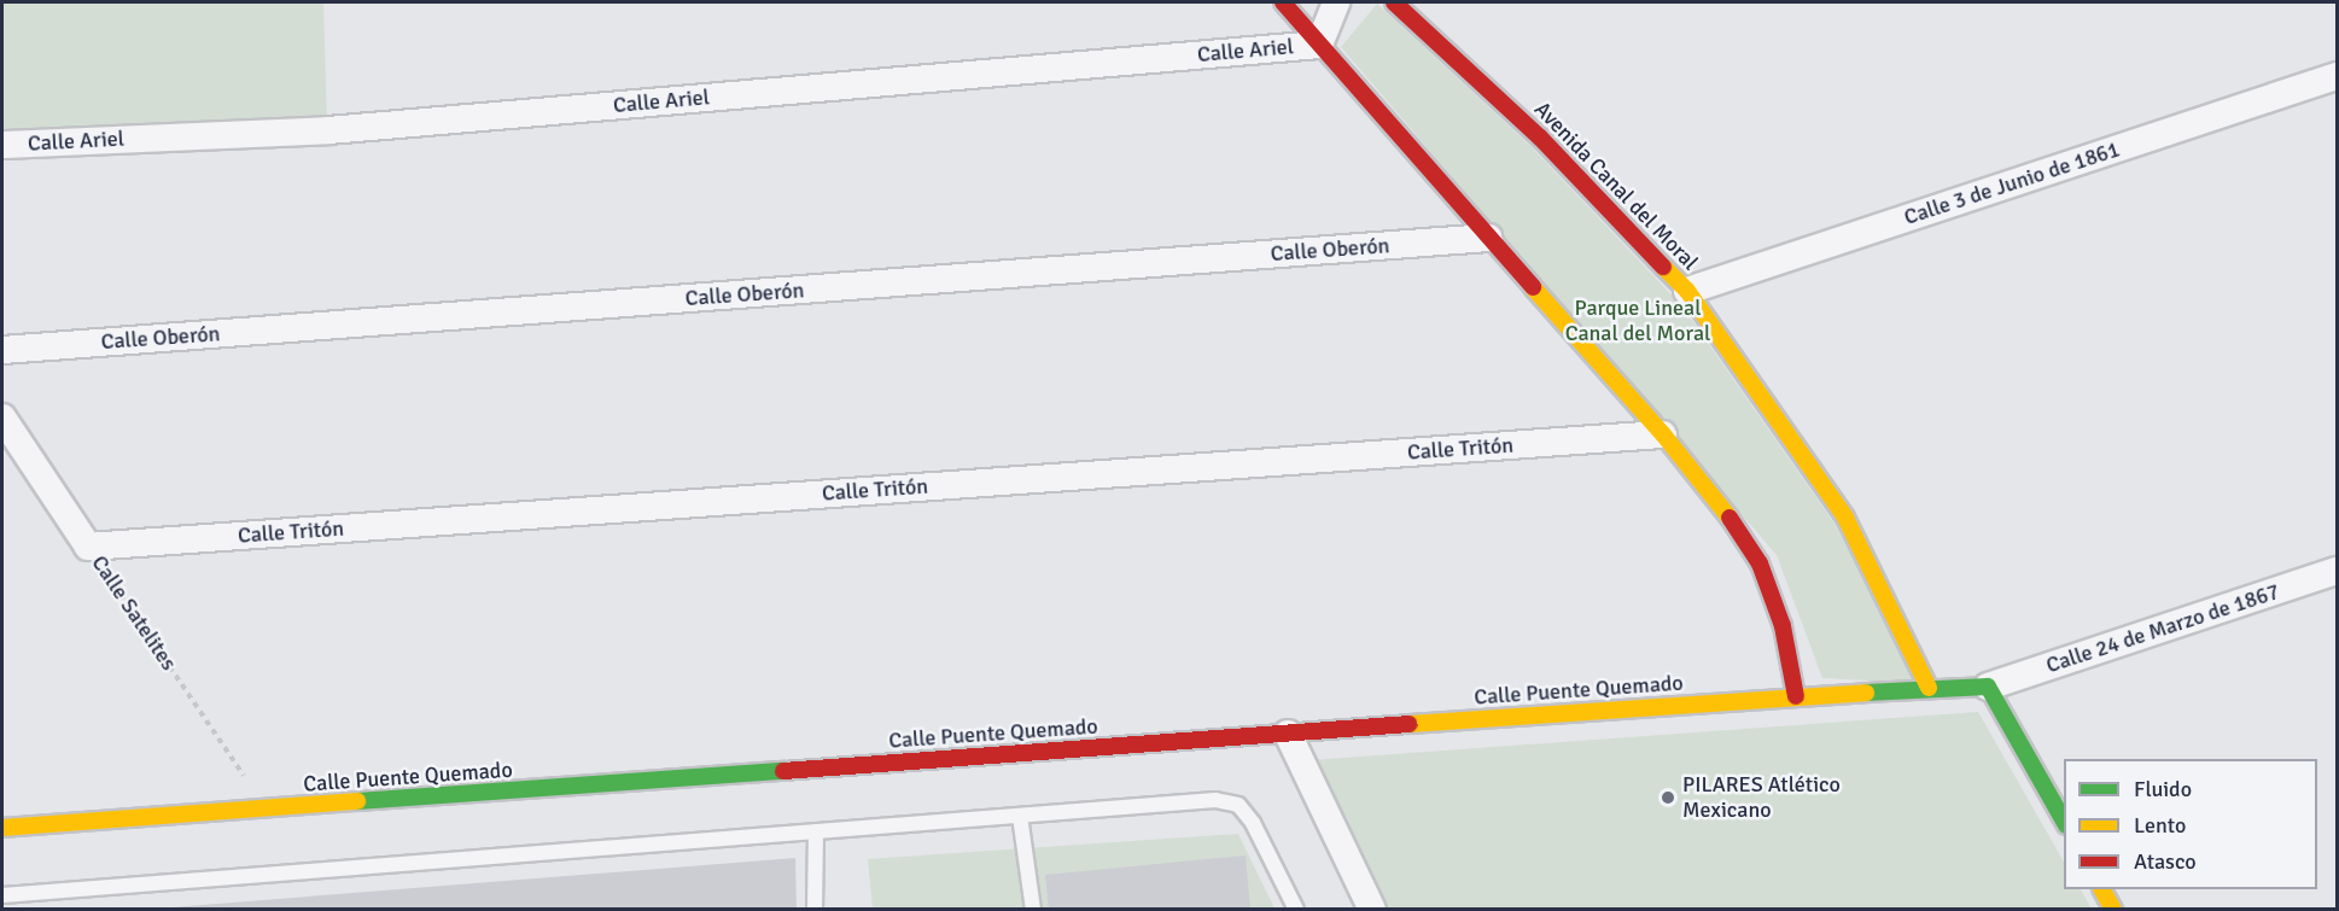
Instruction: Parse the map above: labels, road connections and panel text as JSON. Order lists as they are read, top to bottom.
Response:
{
  "streets": {
    "street": [
      "Calle Ariel",
      "Calle 3 de Junio de 1861",
      "Avenida Canal del Moral",
      "Calle Oberón",
      "Calle Tritón",
      "Calle Satelites",
      "Calle 24 de Marzo de 1867",
      "Calle Puente Quemado"
    ]
  },
  "crossings": [
    ["Calle 3 de Junio de 1861", "Avenida Canal del Moral"],
    ["Avenida Canal del Moral", "Calle Puente Quemado"],
    ["Calle Tritón", "Calle Satelites"],
    ["Calle Satelites", "Calle Puente Quemado"],
    ["Calle 24 de Marzo de 1867", "Calle Puente Quemado"]
  ],
  "parks": ["Parque Lineal Canal del Moral"],
  "places": ["PILARES Atlético Mexicano"],
  "legend": ["Fluido", "Lento", "Atasco"]
}
